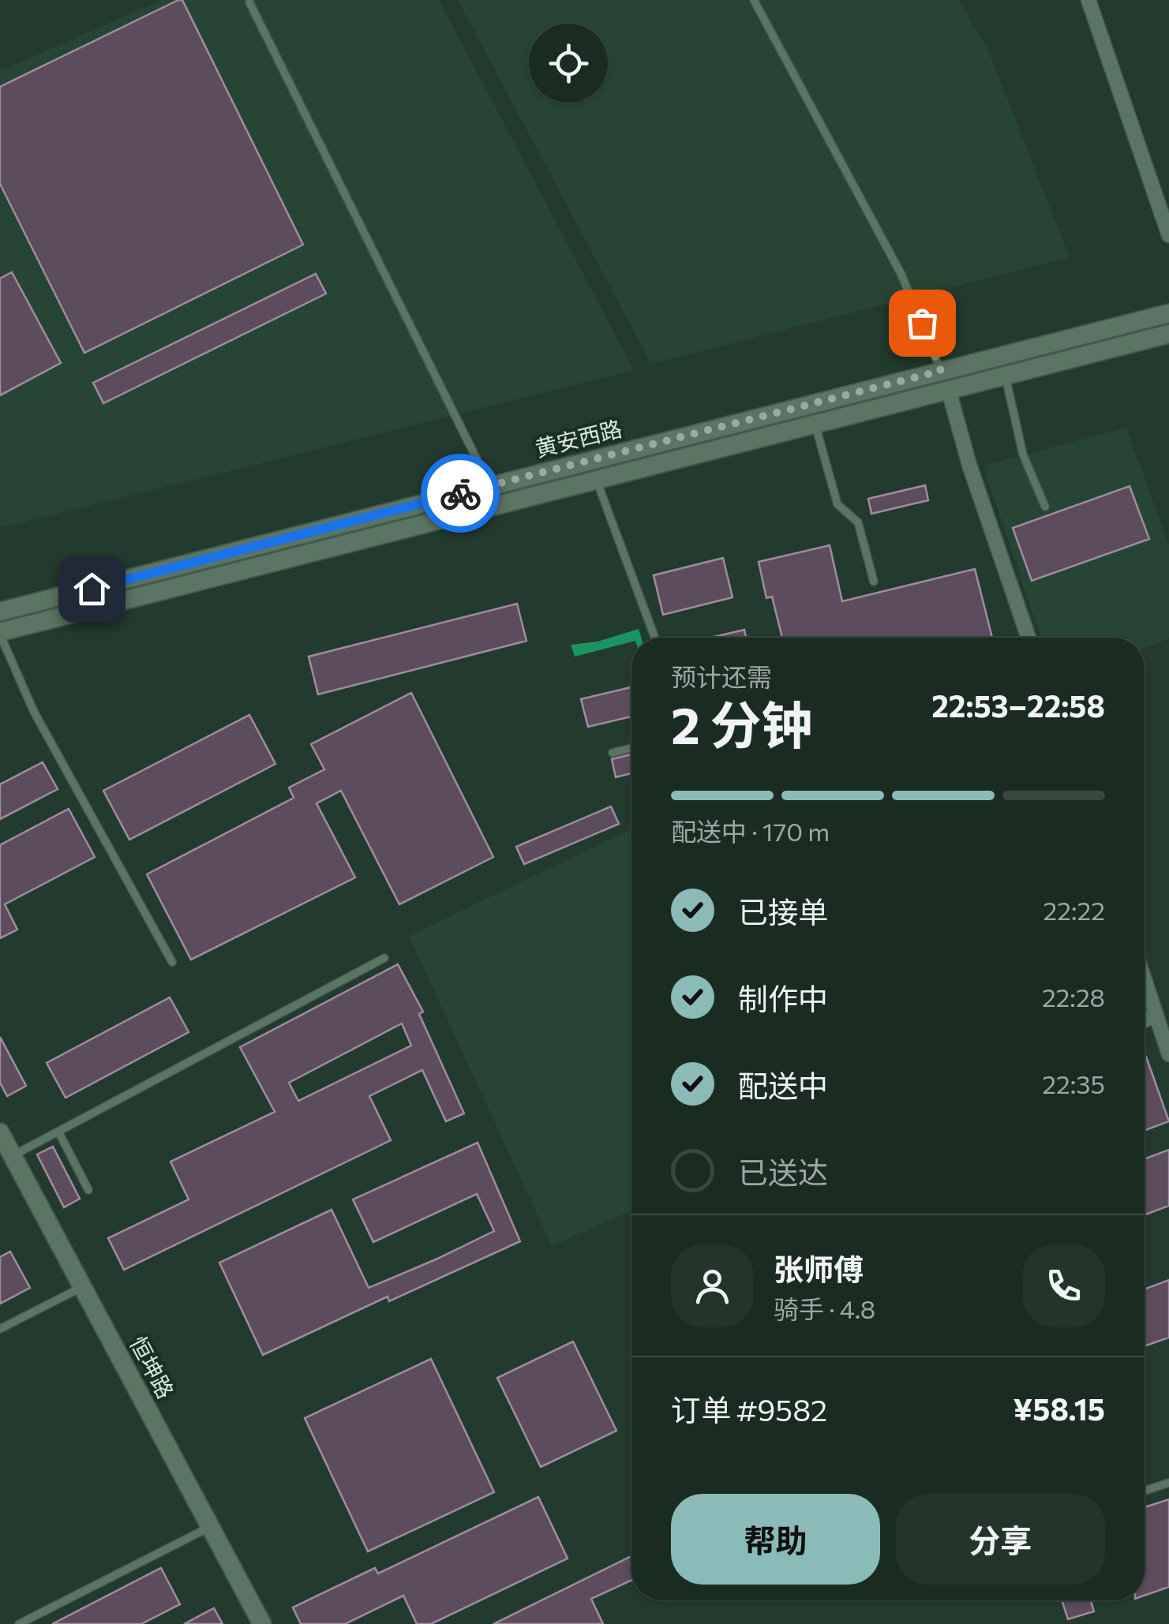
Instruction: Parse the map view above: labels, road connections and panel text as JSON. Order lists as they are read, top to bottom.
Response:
{
  "streets": {
    "street": ["黄安西路", "恒坤路"]
  },
  "page": {
    "heading": ["2 分钟", "预计还需", "22:53–22:58"],
    "panel": [
      "张师傅",
      "骑手 · 4.8",
      "订单 #9582",
      "¥58.15"
    ],
    "bar": "配送中 · 170 m",
    "list": [
      ["已接单", "22:22"],
      ["制作中", "22:28"],
      ["配送中", "22:35"],
      "已送达"
    ],
    "buttons": ["帮助", "分享"]
  }
}
